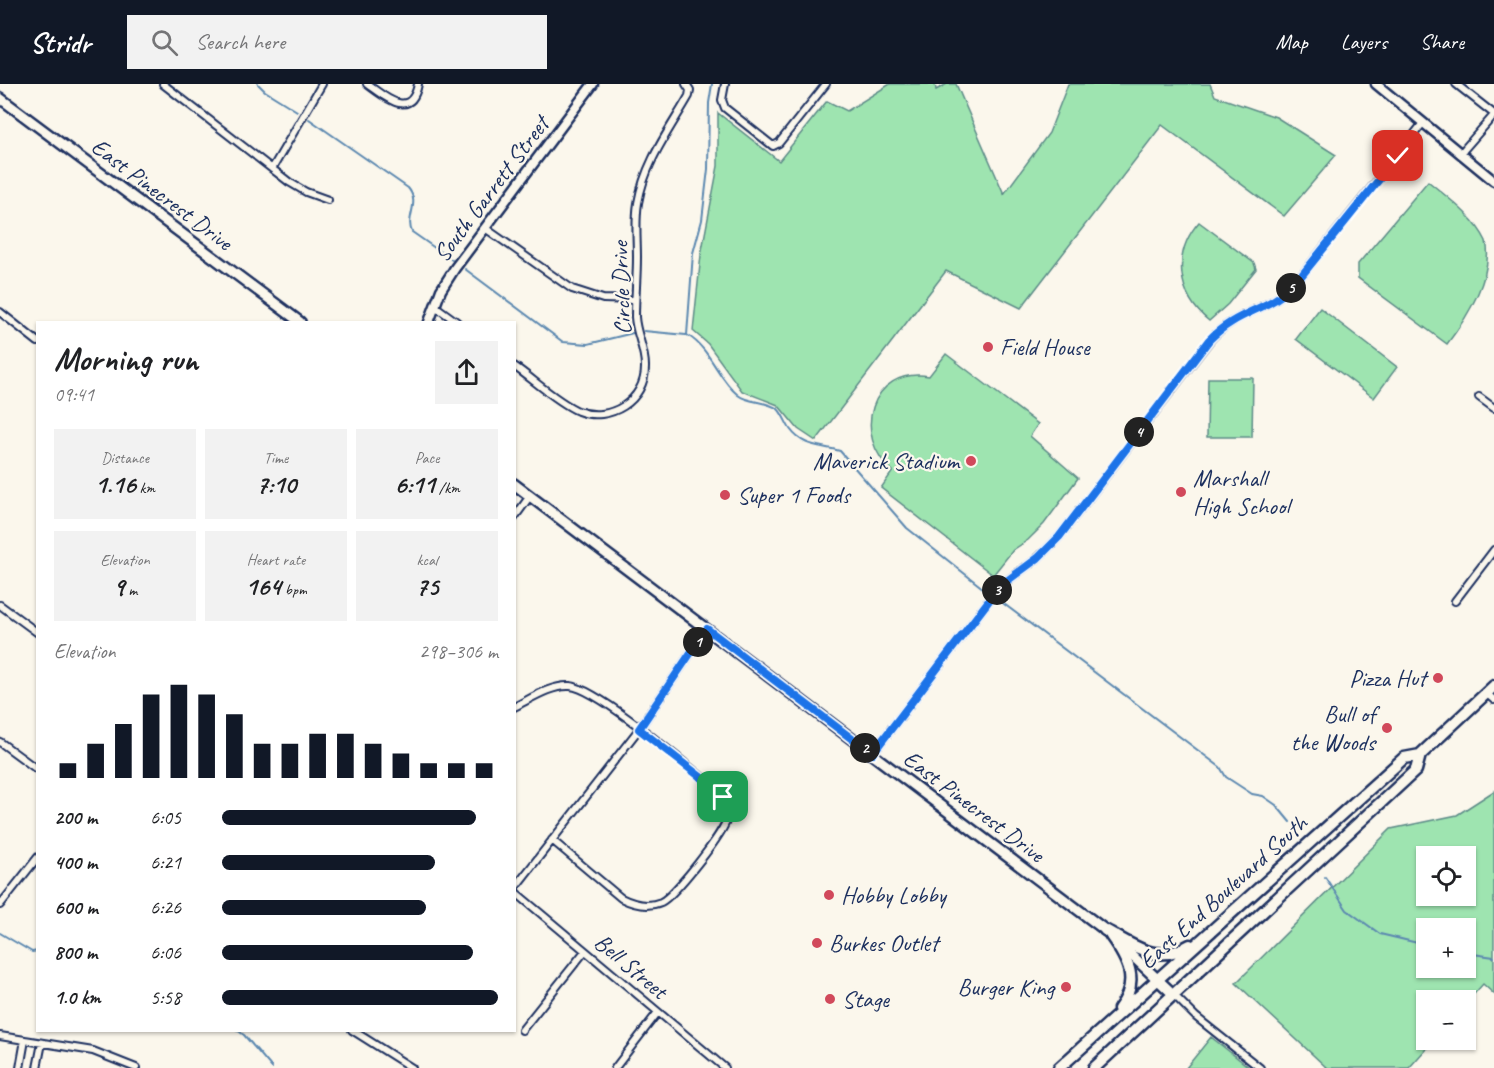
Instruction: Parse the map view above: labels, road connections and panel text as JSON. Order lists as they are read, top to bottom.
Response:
{
  "streets": {
    "highway": ["East End Boulevard South"],
    "main road": ["East Pinecrest Drive"],
    "street": ["South Garrett Street", "Circle Drive", "Bell Street"]
  },
  "crossings": [
    ["East Pinecrest Drive", "East End Boulevard South"]
  ],
  "places": [
    "Field House",
    "Maverick Stadium",
    "Marshall High School",
    "Super 1 Foods",
    "Pizza Hut",
    "Bull of the Woods",
    "Hobby Lobby",
    "Burkes Outlet",
    "Burger King",
    "Stage"
  ],
  "page": {
    "header": "Stridr",
    "search": "Search here",
    "nav": ["Map", "Layers", "Share"],
    "pins": [
      "5",
      "4",
      "3",
      "1",
      "2"
    ],
    "heading": ["Morning run", "09:41"],
    "stats": [
      ["Distance", "1.16 km"],
      ["Time", "7:10"],
      ["Pace", "6:11 /km"],
      ["Elevation", "9 m"],
      ["Heart rate", "164 bpm"],
      ["kcal", "75"]
    ],
    "chart": ["Elevation", "298–306 m"],
    "list": [
      {
        "name": "200 m",
        "note": "6:05"
      },
      {
        "name": "400 m",
        "note": "6:21"
      },
      {
        "name": "600 m",
        "note": "6:26"
      },
      {
        "name": "800 m",
        "note": "6:06"
      },
      {
        "name": "1.0 km",
        "note": "5:58"
      }
    ],
    "map_buttons": ["+", "−"]
  }
}
